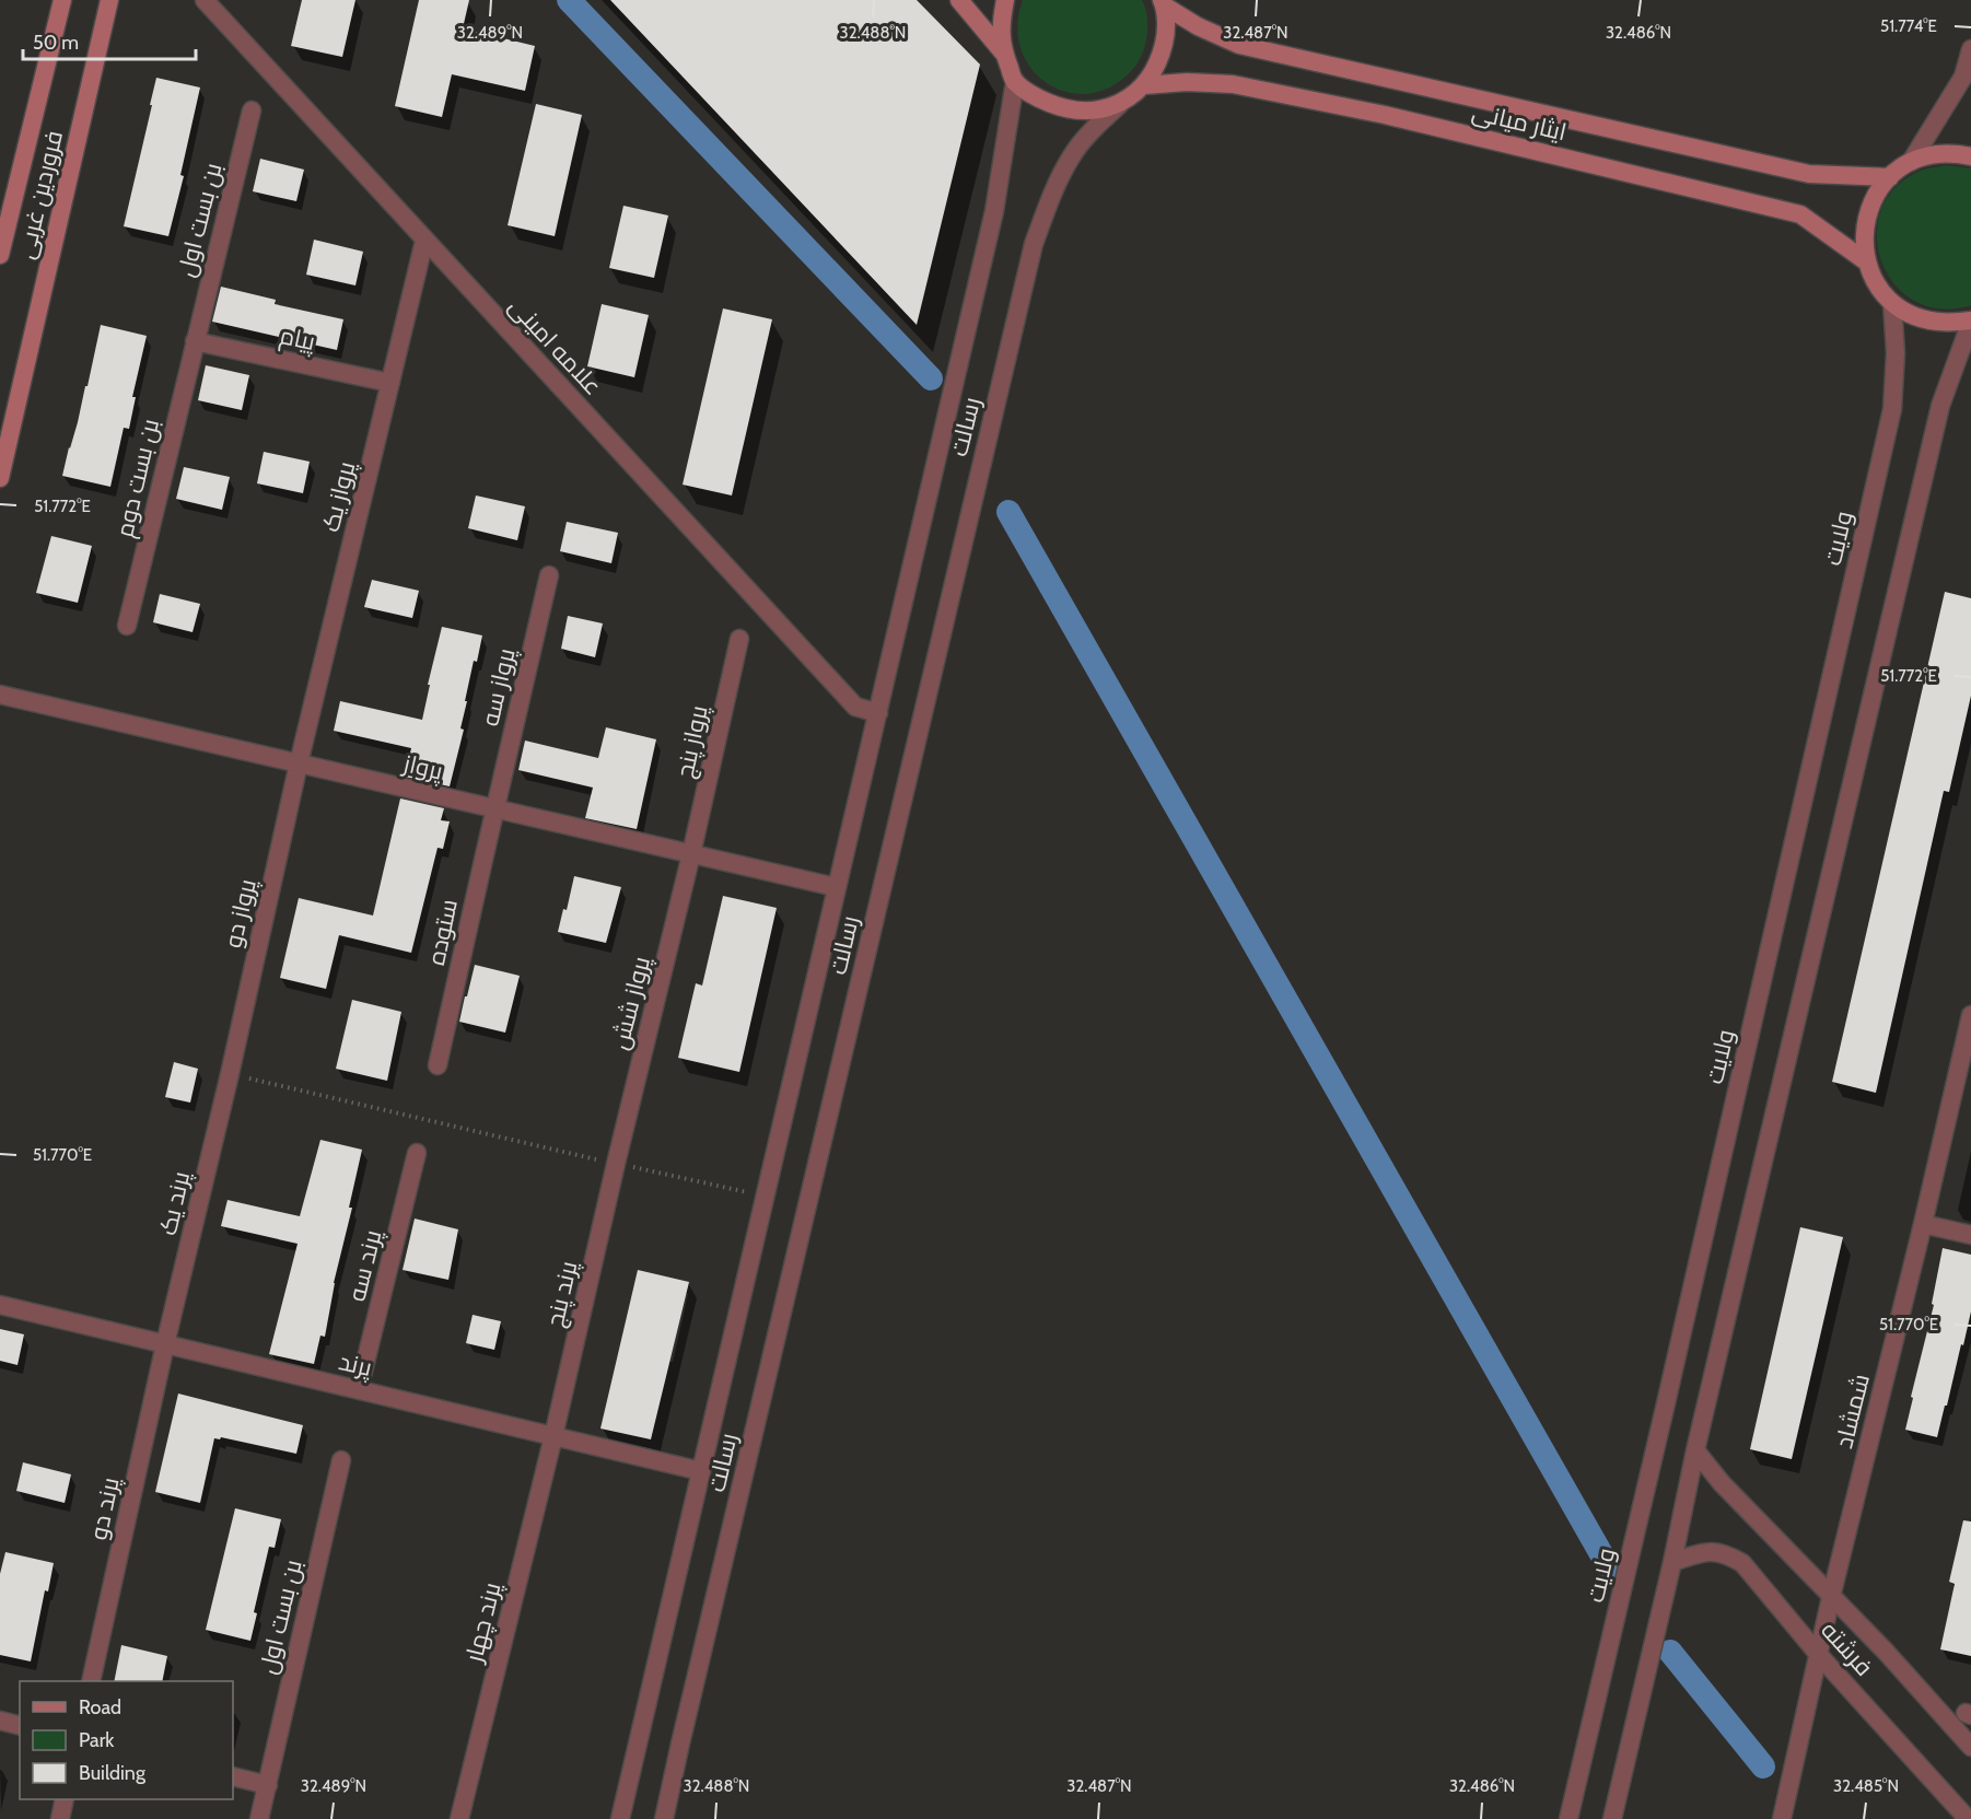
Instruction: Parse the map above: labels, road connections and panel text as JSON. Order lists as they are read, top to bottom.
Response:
{
  "streets": {
    "main road": ["ایثار میانی", "فروردین غربی"],
    "street": [
      "بن بست اول",
      "پیام",
      "علامه امینی",
      "رسالت",
      "بن بست دوم",
      "پرواز یک",
      "ولایت",
      "پرواز سه",
      "پرواز پنج",
      "پرواز",
      "پرواز دو",
      "ستوده",
      "پرواز شش",
      "پرند یک",
      "پرند سه",
      "پرند پنج",
      "پرند",
      "شمشاد",
      "پرند دو",
      "پرند چهار",
      "فرشته"
    ]
  },
  "crossings": [
    ["بن بست اول", "پیام"],
    ["بن بست اول", "بن بست دوم"],
    ["پیام", "بن بست دوم"],
    ["پیام", "پرواز یک"],
    ["علامه امینی", "رسالت"],
    ["علامه امینی", "پرواز یک"],
    ["رسالت", "پرواز"],
    ["رسالت", "پرند"],
    ["پرواز یک", "پرواز"],
    ["پرواز یک", "پرواز دو"],
    ["پرواز سه", "پرواز"],
    ["پرواز سه", "ستوده"],
    ["پرواز پنج", "پرواز"],
    ["پرواز پنج", "پرواز شش"],
    ["پرواز", "پرواز دو"],
    ["پرواز", "ستوده"],
    ["پرواز", "پرواز شش"],
    ["پرواز دو", "پرند یک"],
    ["پرواز شش", "پرند پنج"],
    ["پرند یک", "پرند"],
    ["پرند یک", "پرند دو"],
    ["پرند سه", "پرند"],
    ["پرند پنج", "پرند"],
    ["پرند پنج", "پرند چهار"],
    ["پرند", "پرند دو"],
    ["پرند", "پرند چهار"],
    ["شمشاد", "فرشته"]
  ],
  "legend": ["Road", "Park", "Building"],
  "scale_bar": "50 m",
  "coordinates": [
    "51.774°E",
    "32.489°N",
    "32.488°N",
    "32.487°N",
    "32.486°N",
    "51.772°E",
    "51.770°E",
    "32.485°N"
  ]
}
